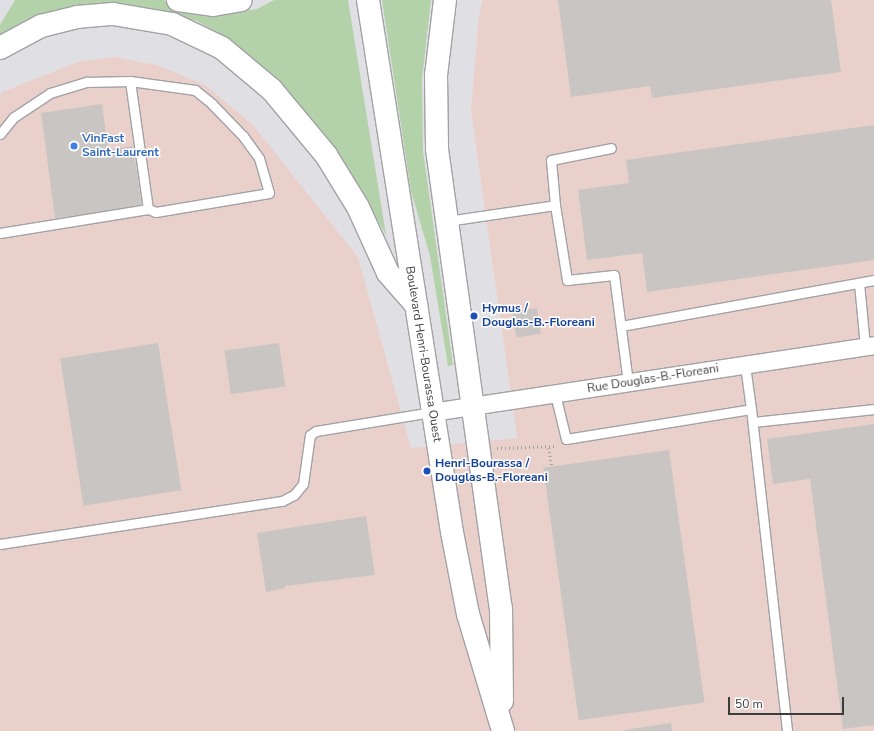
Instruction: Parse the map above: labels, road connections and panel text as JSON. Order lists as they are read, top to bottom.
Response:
{
  "streets": {
    "main road": ["Boulevard Henri-Bourassa Ouest"],
    "street": ["Rue Douglas-B.-Floreani"]
  },
  "crossings": [
    ["Boulevard Henri-Bourassa Ouest", "Rue Douglas-B.-Floreani"]
  ],
  "places": ["VinFast Saint-Laurent", "Hymus / Douglas-B.-Floreani", "Henri-Bourassa / Douglas-B.-Floreani"],
  "scale_bar": "50 m"
}
